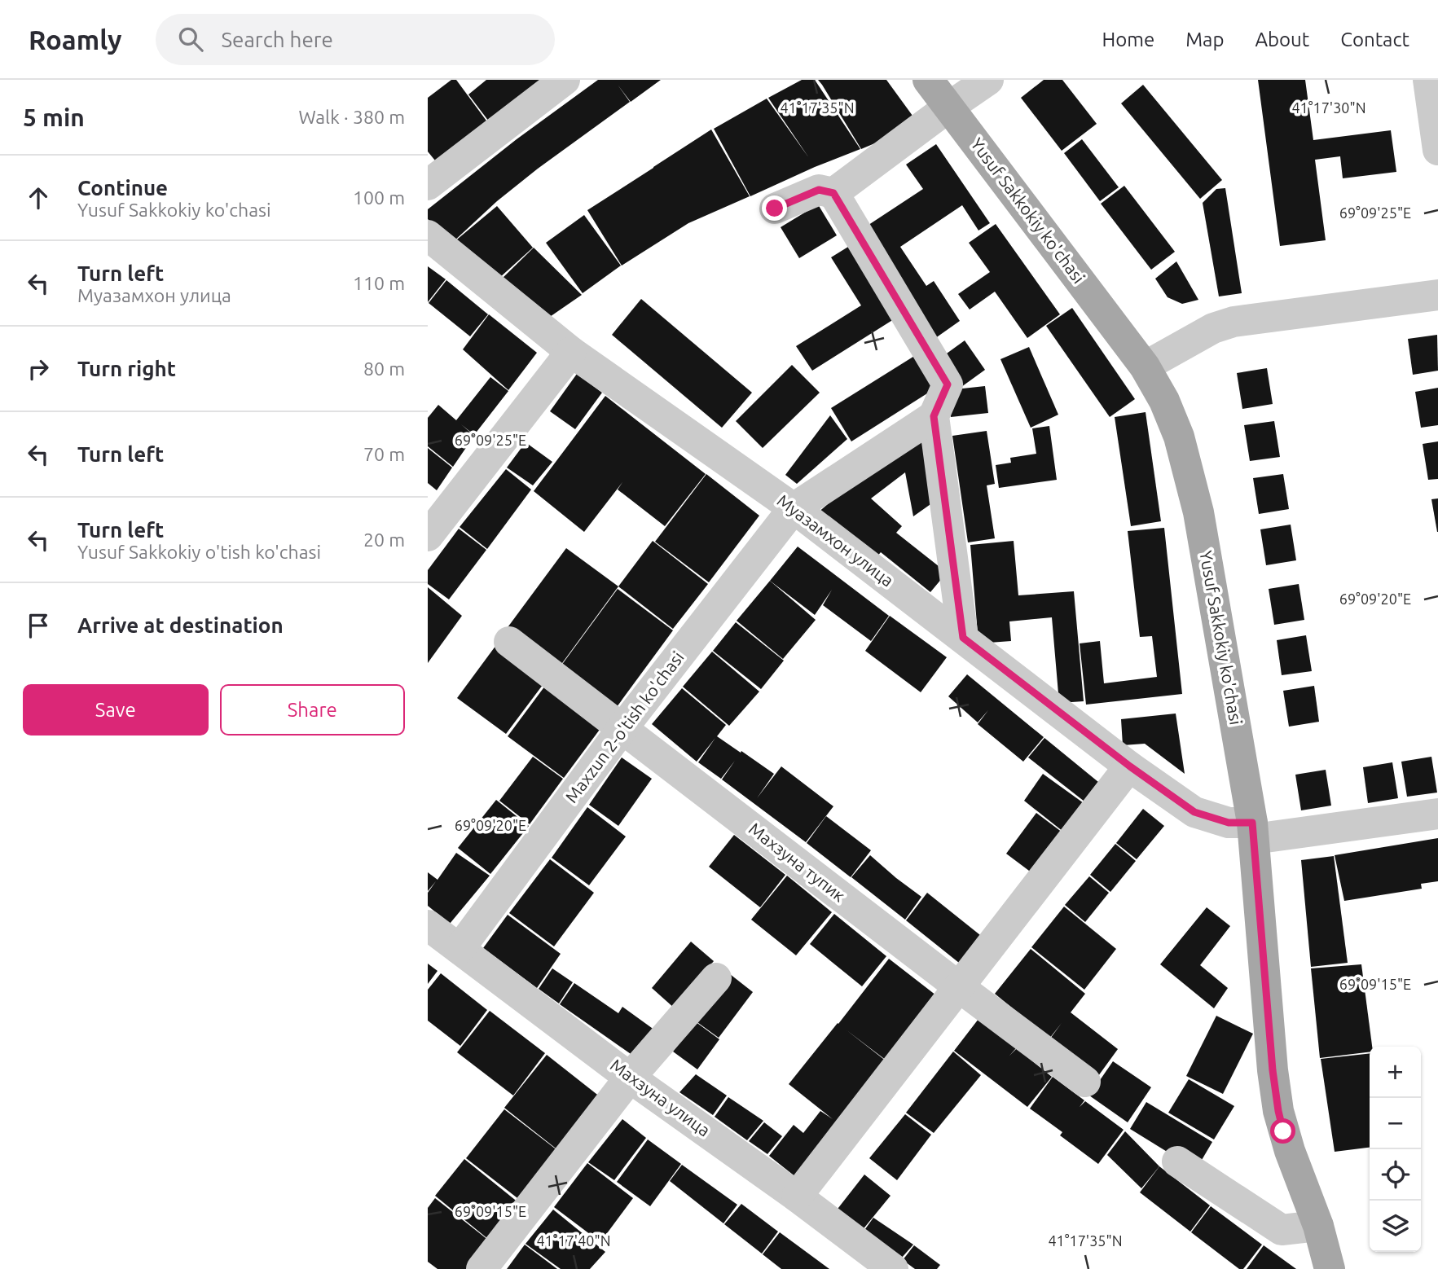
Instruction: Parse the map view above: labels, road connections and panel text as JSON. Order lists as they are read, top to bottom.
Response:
{
  "streets": {
    "main road": ["Yusuf Sakkokiy ko'chasi"],
    "street": [
      "Муазамхон улица",
      "Maxzun 2-o'tish ko'chasi",
      "Махзуна тупик",
      "Махзуна улица"
    ]
  },
  "crossings": [
    ["Yusuf Sakkokiy ko'chasi", "Муазамхон улица"],
    ["Муазамхон улица", "Maxzun 2-o'tish ko'chasi"],
    ["Maxzun 2-o'tish ko'chasi", "Махзуна тупик"],
    ["Maxzun 2-o'tish ko'chasi", "Махзуна улица"]
  ],
  "page": {
    "header": "Roamly",
    "search": "Search here",
    "nav": [
      "Home",
      "Map",
      "About",
      "Contact"
    ],
    "heading": ["5 min", "Walk · 380 m"],
    "list": [
      ["Continue", "Yusuf Sakkokiy ko'chasi", "100 m"],
      ["Turn left", "Муазамхон улица", "110 m"],
      ["Turn right", "80 m"],
      ["Turn left", "70 m"],
      ["Turn left", "Yusuf Sakkokiy o'tish ko'chasi", "20 m"],
      "Arrive at destination"
    ],
    "buttons": ["Save", "Share"],
    "map_buttons": ["+", "−"]
  },
  "coordinates": [
    "41°17'35\"N",
    "41°17'30\"N",
    "69°09'25\"E",
    "69°09'20\"E",
    "69°09'15\"E",
    "41°17'40\"N"
  ]
}
